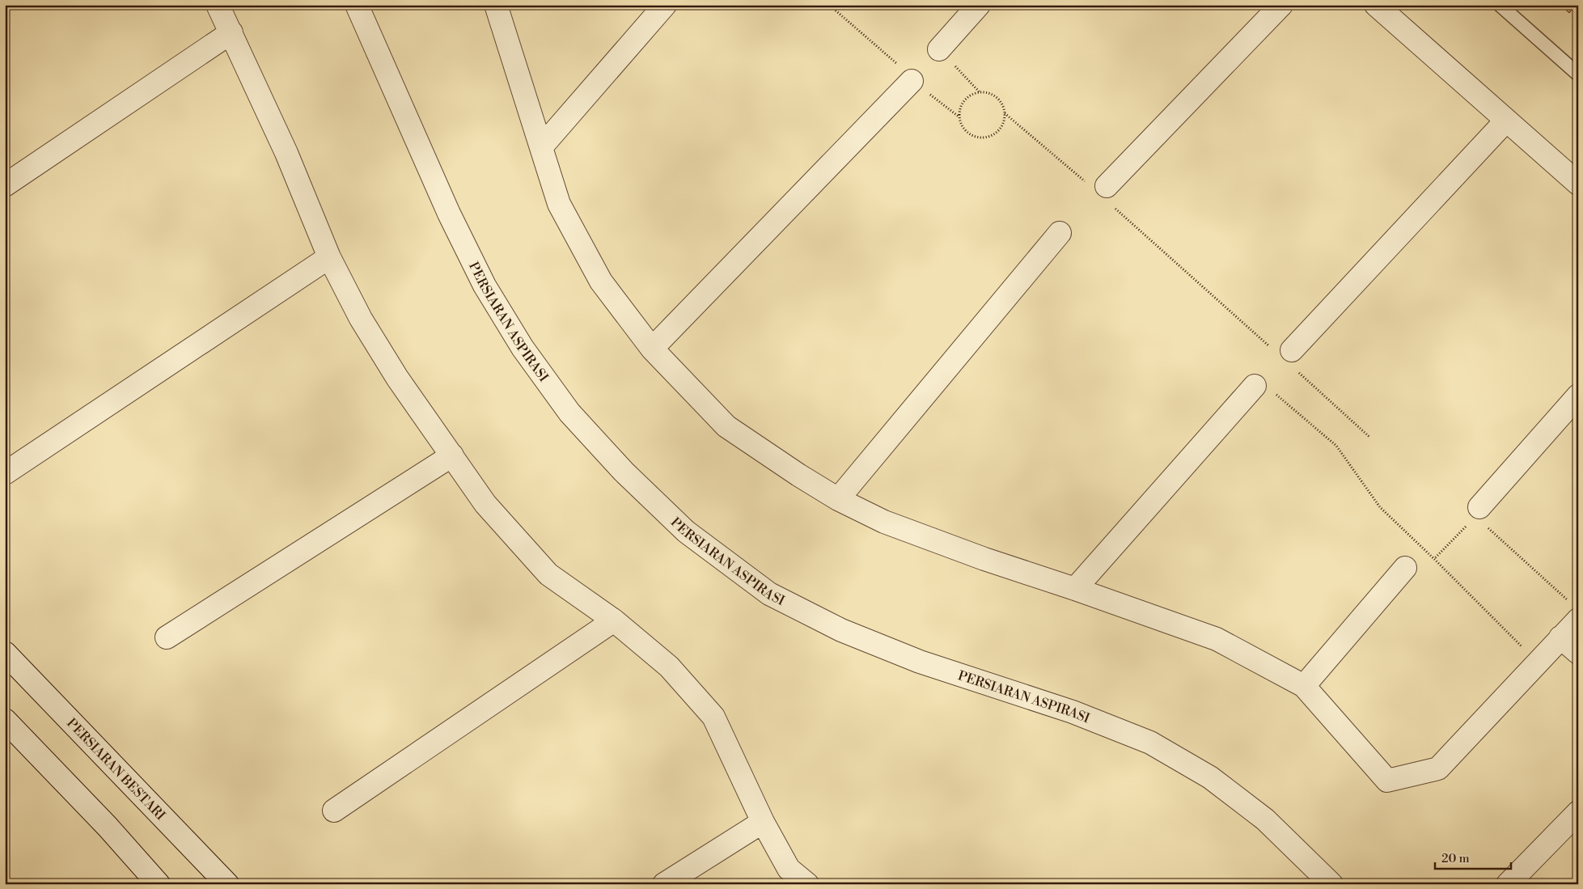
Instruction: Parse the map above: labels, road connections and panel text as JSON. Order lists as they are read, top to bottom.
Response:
{
  "streets": {
    "street": ["PERSIARAN ASPIRASI", "PERSIARAN BESTARI"]
  },
  "scale_bar": "20 m"
}
